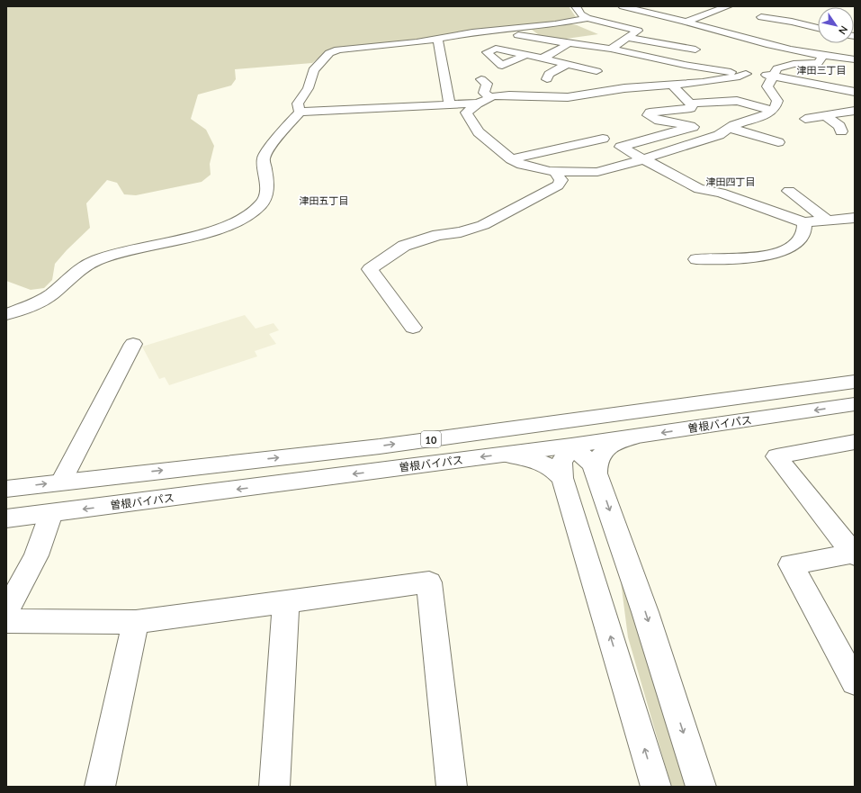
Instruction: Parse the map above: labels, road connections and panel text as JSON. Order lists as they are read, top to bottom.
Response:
{
  "streets": {
    "main road": ["曽根バイパス", "10"]
  },
  "districts": ["津田三丁目", "津田四丁目", "津田五丁目"],
  "north": "bottom right"
}
